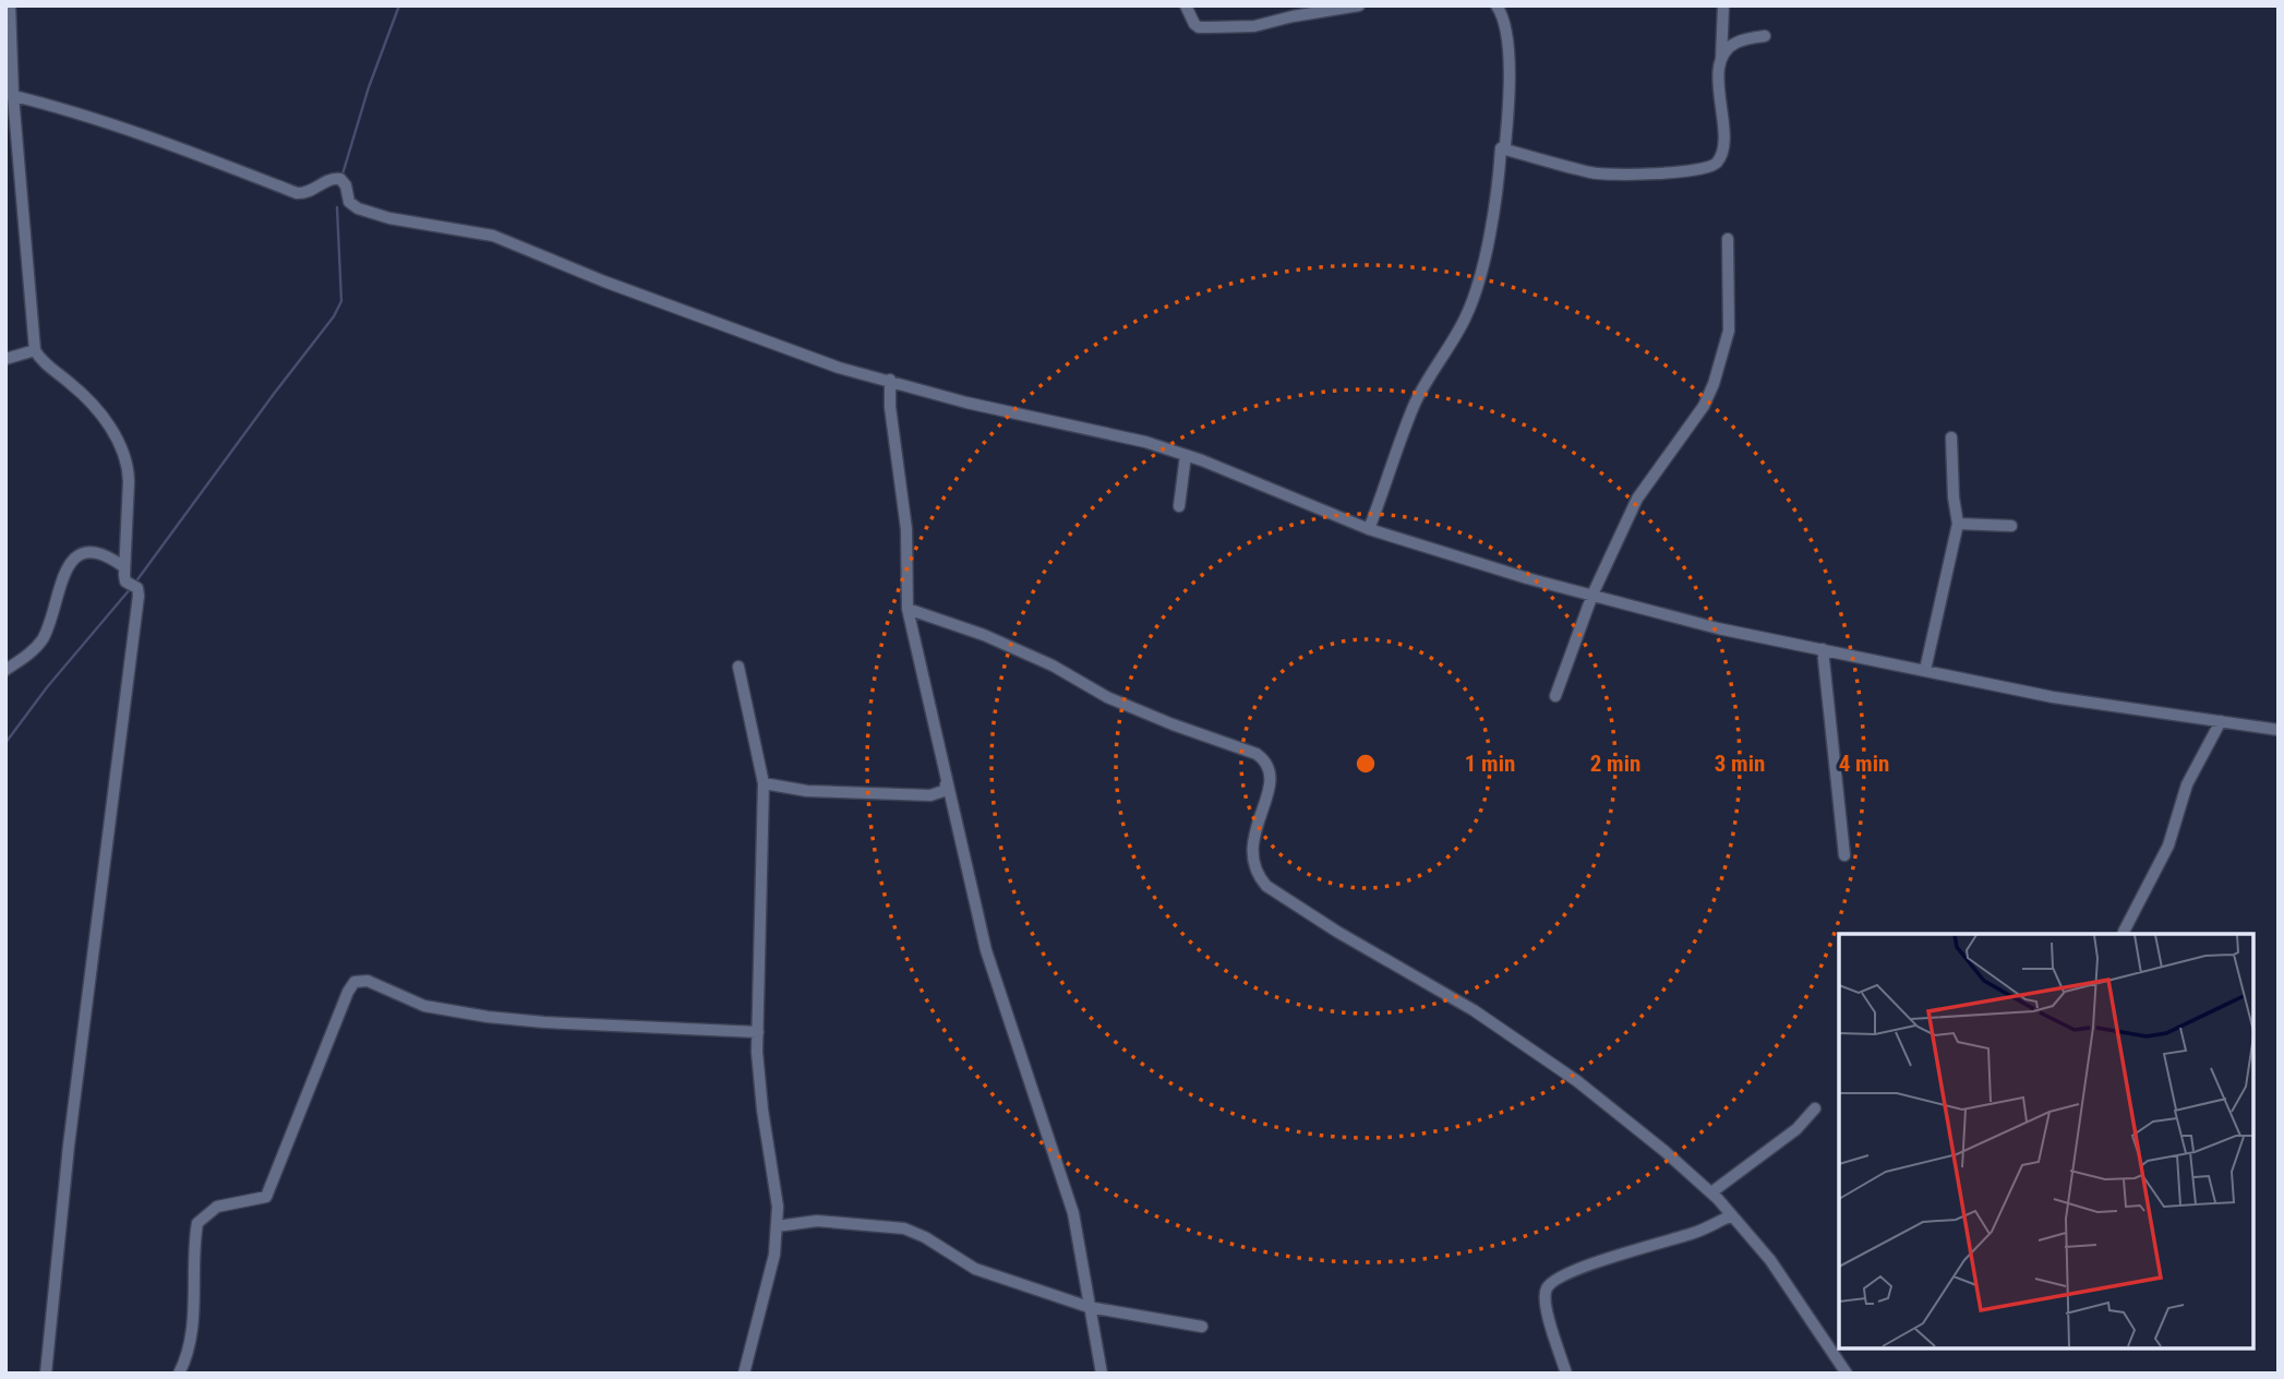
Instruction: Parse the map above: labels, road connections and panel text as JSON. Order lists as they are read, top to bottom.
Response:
{
  "rings": [
    "1 min",
    "2 min",
    "3 min",
    "4 min"
  ]
}
